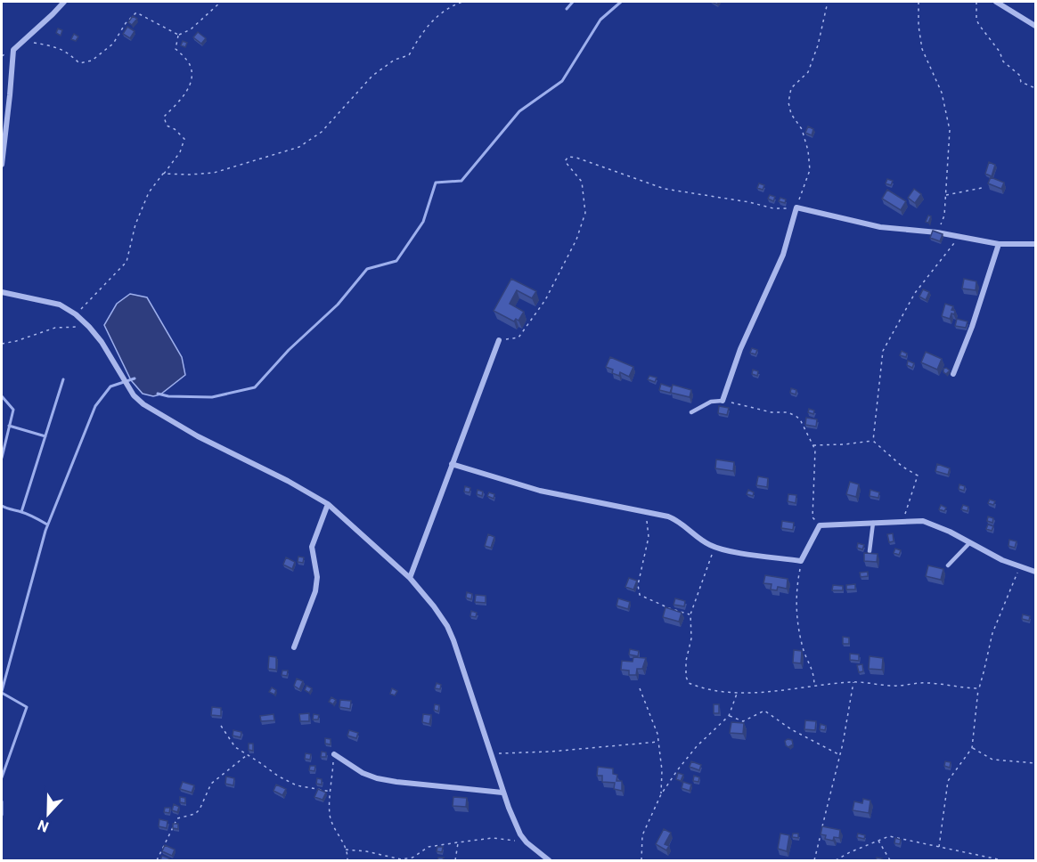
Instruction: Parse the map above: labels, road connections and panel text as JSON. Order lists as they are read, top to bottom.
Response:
{
  "north": "bottom"
}
